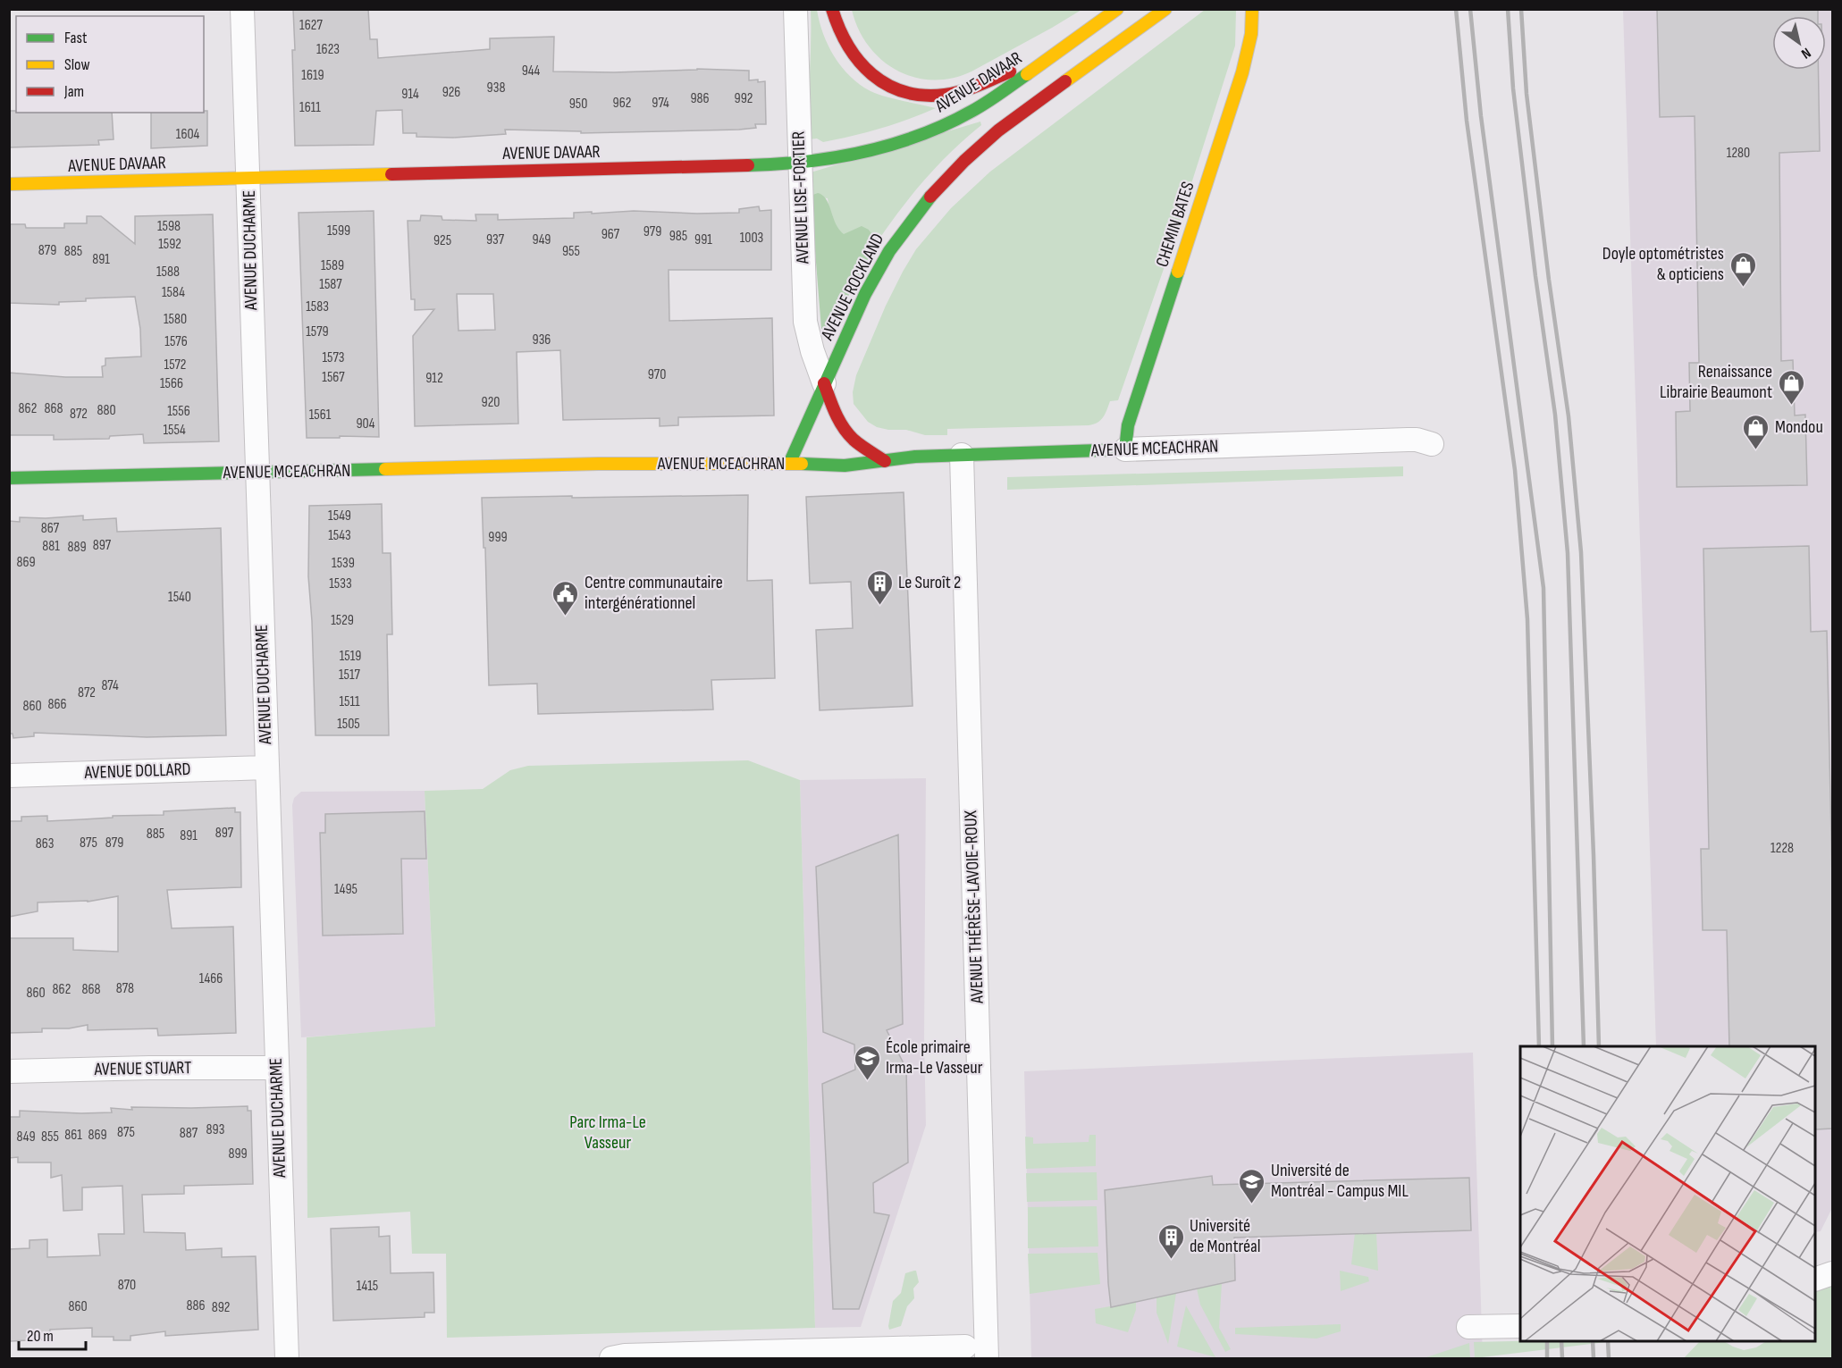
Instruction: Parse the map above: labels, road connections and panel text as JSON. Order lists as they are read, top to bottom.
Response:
{
  "streets": {
    "street": [
      "AVENUE DAVAAR",
      "AVENUE LISE-FORTIER",
      "CHEMIN BATES",
      "AVENUE DUCHARME",
      "AVENUE ROCKLAND",
      "AVENUE MCEACHRAN",
      "AVENUE DOLLARD",
      "AVENUE THÉRÈSE-LAVOIE-ROUX",
      "AVENUE STUART"
    ]
  },
  "crossings": [
    ["AVENUE DAVAAR", "AVENUE LISE-FORTIER"],
    ["AVENUE DAVAAR", "AVENUE DUCHARME"],
    ["AVENUE LISE-FORTIER", "AVENUE ROCKLAND"],
    ["CHEMIN BATES", "AVENUE MCEACHRAN"],
    ["AVENUE DUCHARME", "AVENUE MCEACHRAN"],
    ["AVENUE DUCHARME", "AVENUE DOLLARD"],
    ["AVENUE DUCHARME", "AVENUE STUART"],
    ["AVENUE ROCKLAND", "AVENUE MCEACHRAN"],
    ["AVENUE MCEACHRAN", "AVENUE THÉRÈSE-LAVOIE-ROUX"]
  ],
  "parks": ["Parc Irma-Le Vasseur"],
  "places": {
    "shop": ["Doyle optométristes & opticiens", "Renaissance Librairie Beaumont", "Mondou"],
    "building": ["Le Suroît 2", "Université de Montréal"],
    "public building": ["Centre communautaire intergénérationnel"],
    "school or university": ["École primaire Irma-Le Vasseur", "Université de Montréal - Campus MIL"]
  },
  "house_numbers": [
    "1627",
    "1623",
    "944",
    "1619",
    "938",
    "926",
    "914",
    "986",
    "992",
    "962",
    "974",
    "950",
    "1611",
    "1604",
    "1280",
    "1598",
    "1599",
    "979",
    "967",
    "985",
    "1003",
    "937",
    "949",
    "991",
    "925",
    "1592",
    "879",
    "885",
    "955",
    "891",
    "1589",
    "1588",
    "1587",
    "1584",
    "1583",
    "1580",
    "1579",
    "936",
    "1576",
    "1573",
    "1572",
    "970",
    "1567",
    "912",
    "1566",
    "920",
    "862",
    "868",
    "880",
    "1556",
    "872",
    "1561",
    "904",
    "1554",
    "1549",
    "867",
    "1543",
    "999",
    "897",
    "881",
    "889",
    "869",
    "1539",
    "1533",
    "1540",
    "1529",
    "1519",
    "1517",
    "874",
    "872",
    "1511",
    "866",
    "860",
    "1505",
    "897",
    "885",
    "891",
    "875",
    "879",
    "863",
    "1228",
    "1495",
    "1466",
    "878",
    "862",
    "868",
    "860",
    "893",
    "875",
    "887",
    "861",
    "869",
    "849",
    "855",
    "899",
    "870",
    "1415",
    "886",
    "860",
    "892"
  ],
  "legend": ["Fast", "Slow", "Jam"],
  "scale_bar": "20 m",
  "north": "bottom right"
}
